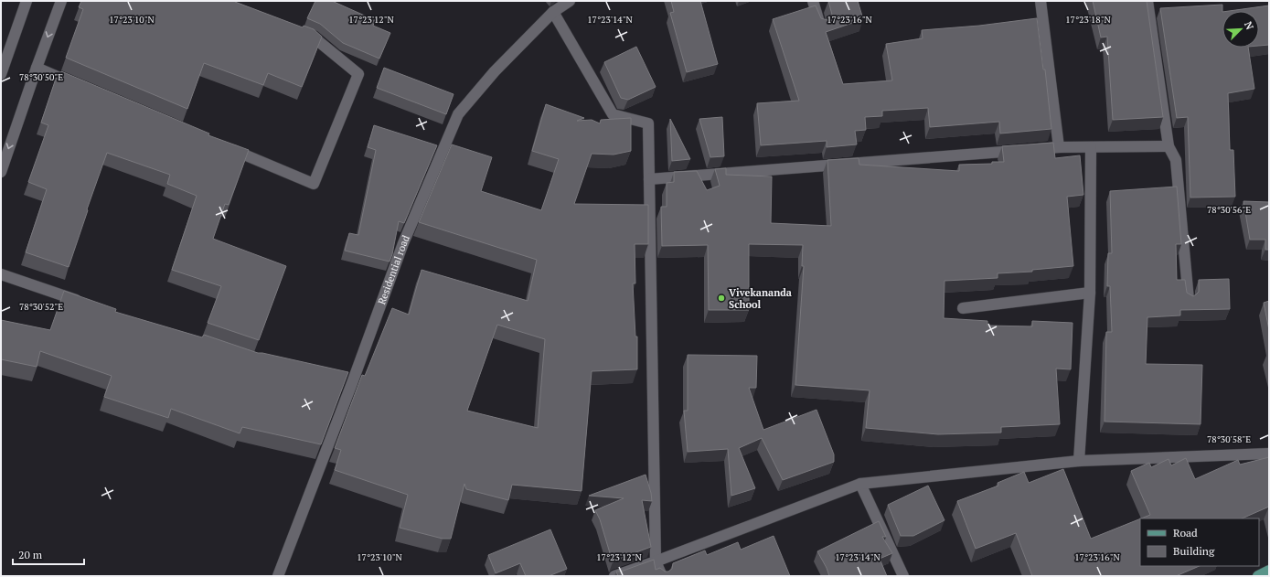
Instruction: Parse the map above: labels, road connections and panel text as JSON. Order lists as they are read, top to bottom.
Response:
{
  "streets": {
    "street": ["Residential road"]
  },
  "places": ["Vivekananda School"],
  "legend": ["Road", "Building"],
  "scale_bar": "20 m",
  "north": "top right",
  "coordinates": [
    "17°23'16\"N",
    "17°23'18\"N",
    "17°23'10\"N",
    "17°23'12\"N",
    "17°23'14\"N",
    "78°30'50\"E",
    "78°30'56\"E",
    "78°30'52\"E",
    "78°30'58\"E"
  ]
}
